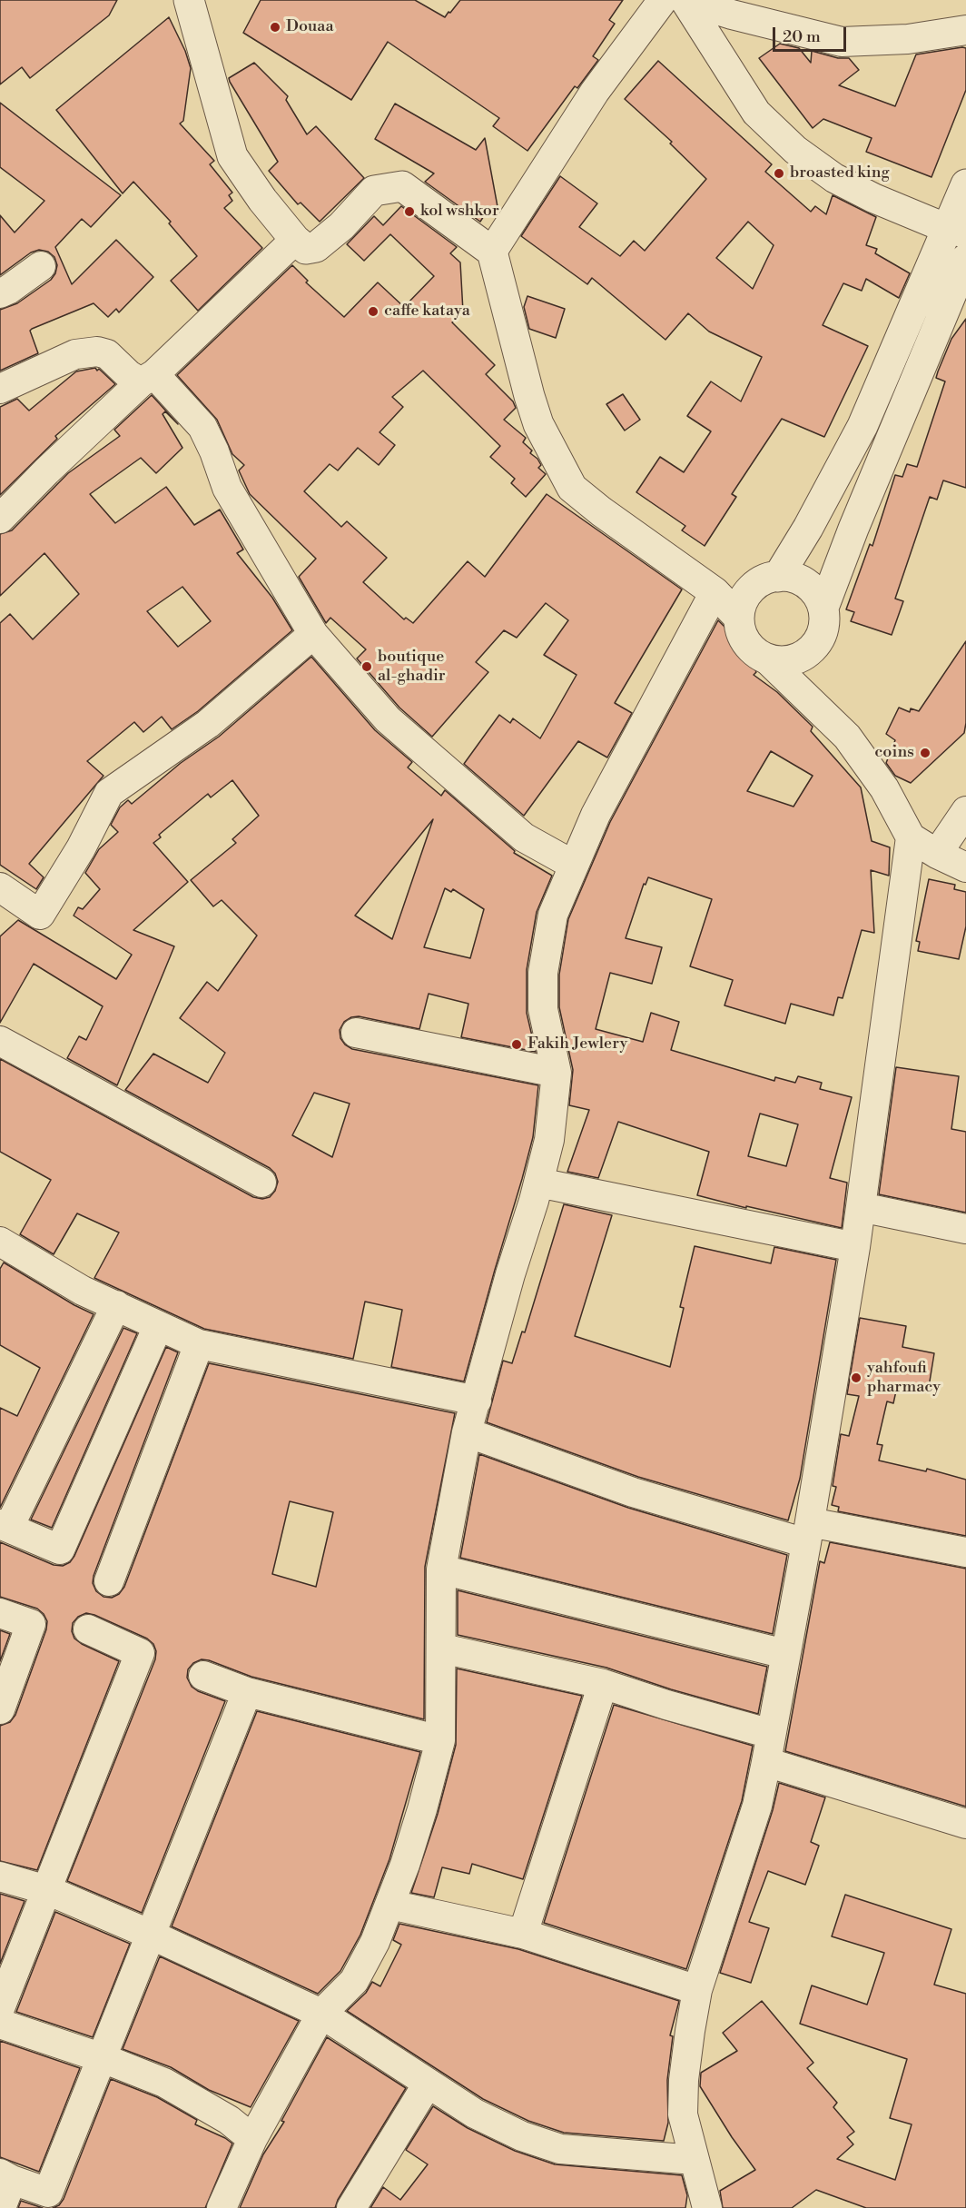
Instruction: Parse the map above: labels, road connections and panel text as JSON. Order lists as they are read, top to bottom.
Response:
{
  "places": [
    "Douaa",
    "broasted king",
    "kol wshkor",
    "caffe kataya",
    "boutique al-ghadir",
    "coins",
    "Fakih Jewlery",
    "yahfoufi pharmacy"
  ],
  "scale_bar": "20 m"
}
